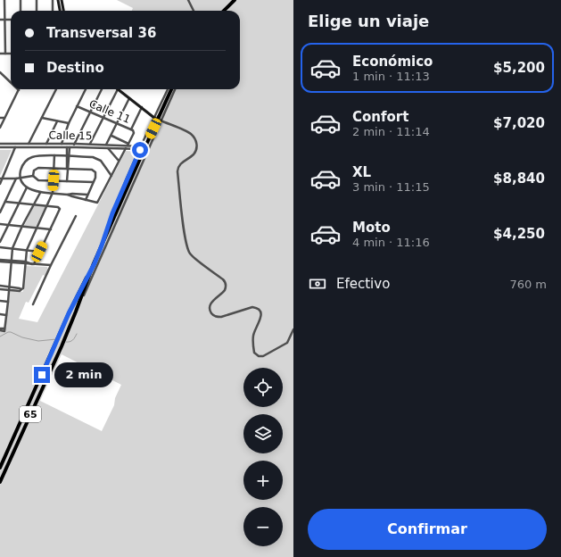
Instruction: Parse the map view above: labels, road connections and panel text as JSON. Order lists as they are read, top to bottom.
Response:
{
  "streets": {
    "highway": ["65"],
    "street": ["Calle 11", "Calle 15"]
  },
  "crossings": [
    ["Calle 11", "Calle 15"],
    ["Calle 15", "65"]
  ],
  "page": {
    "heading": "Elige un viaje",
    "banner": ["Transversal 36", "Destino"],
    "list": [
      {
        "name": "Económico",
        "note": "1 min · 11:13",
        "value": "$5,200"
      },
      {
        "name": "Confort",
        "note": "2 min · 11:14",
        "value": "$7,020"
      },
      {
        "name": "XL",
        "note": "3 min · 11:15",
        "value": "$8,840"
      },
      {
        "name": "Moto",
        "note": "4 min · 11:16",
        "value": "$4,250"
      }
    ],
    "pay": ["Efectivo", "760 m"],
    "bubble": "2 min",
    "map_buttons": ["+", "−"],
    "buttons": "Confirmar"
  }
}
